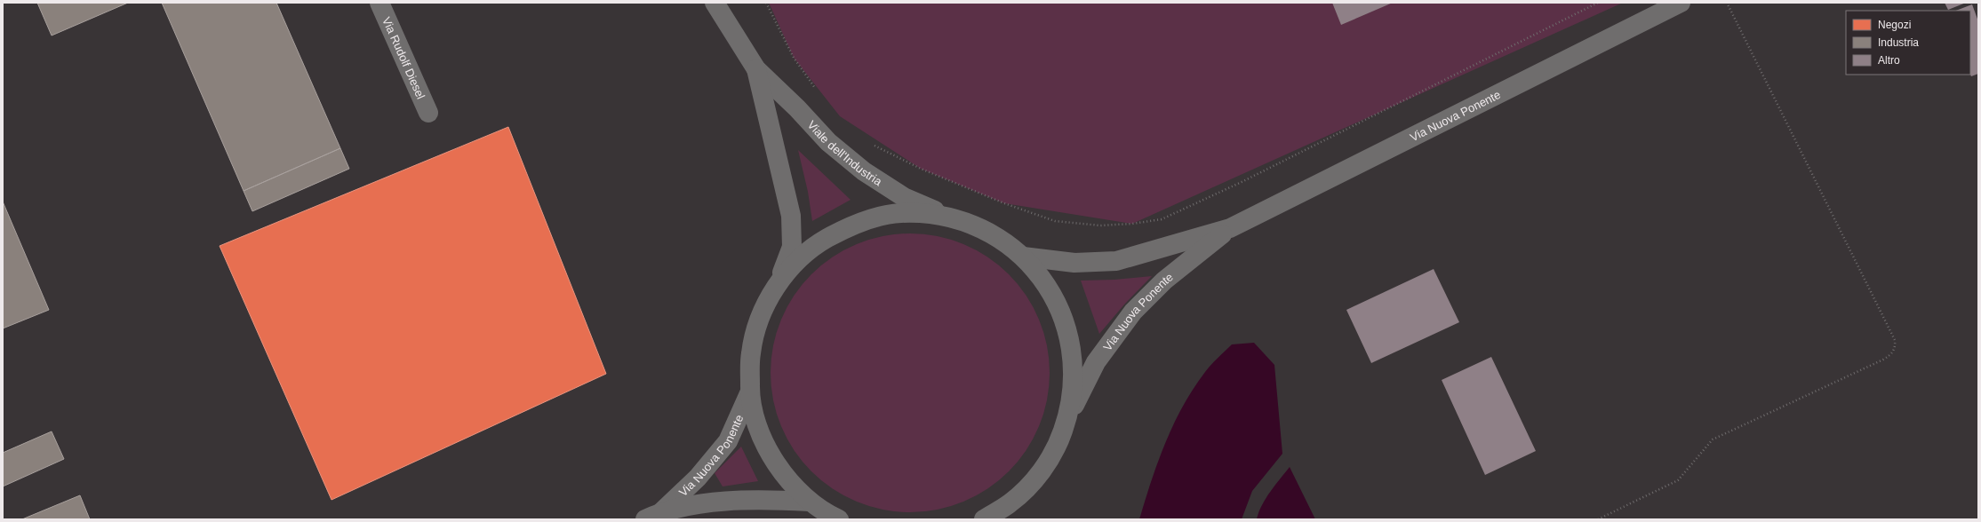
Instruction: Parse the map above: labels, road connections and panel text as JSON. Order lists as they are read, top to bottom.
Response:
{
  "streets": {
    "street": ["Via Rudolf Diesel", "Via Nuova Ponente", "Viale dell'Industria"]
  },
  "legend": ["Negozi", "Industria", "Altro"]
}
